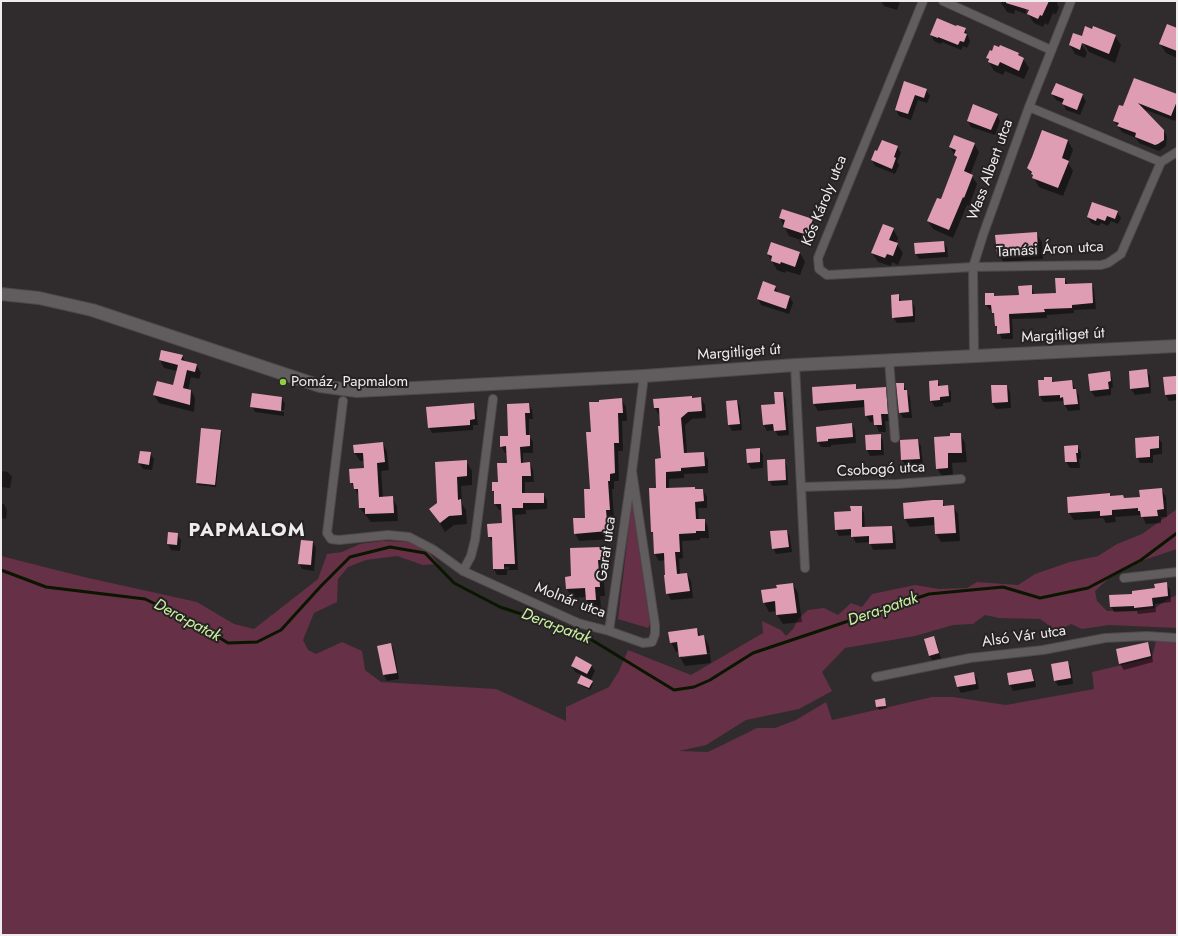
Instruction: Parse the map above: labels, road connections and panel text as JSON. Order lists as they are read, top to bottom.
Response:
{
  "streets": {
    "main road": ["Margitliget út"],
    "street": [
      "Wass Albert utca",
      "Kós Károly utca",
      "Tamási Áron utca",
      "Csobogó utca",
      "Garat utca",
      "Molnár utca",
      "Alsó Vár utca"
    ]
  },
  "crossings": [
    ["Wass Albert utca", "Kós Károly utca"],
    ["Wass Albert utca", "Tamási Áron utca"],
    ["Wass Albert utca", "Margitliget út"],
    ["Kós Károly utca", "Tamási Áron utca"],
    ["Margitliget út", "Garat utca"],
    ["Garat utca", "Molnár utca"]
  ],
  "districts": ["PAPMALOM"],
  "water": ["Dera-patak"],
  "places": ["Pomáz, Papmalom"]
}
